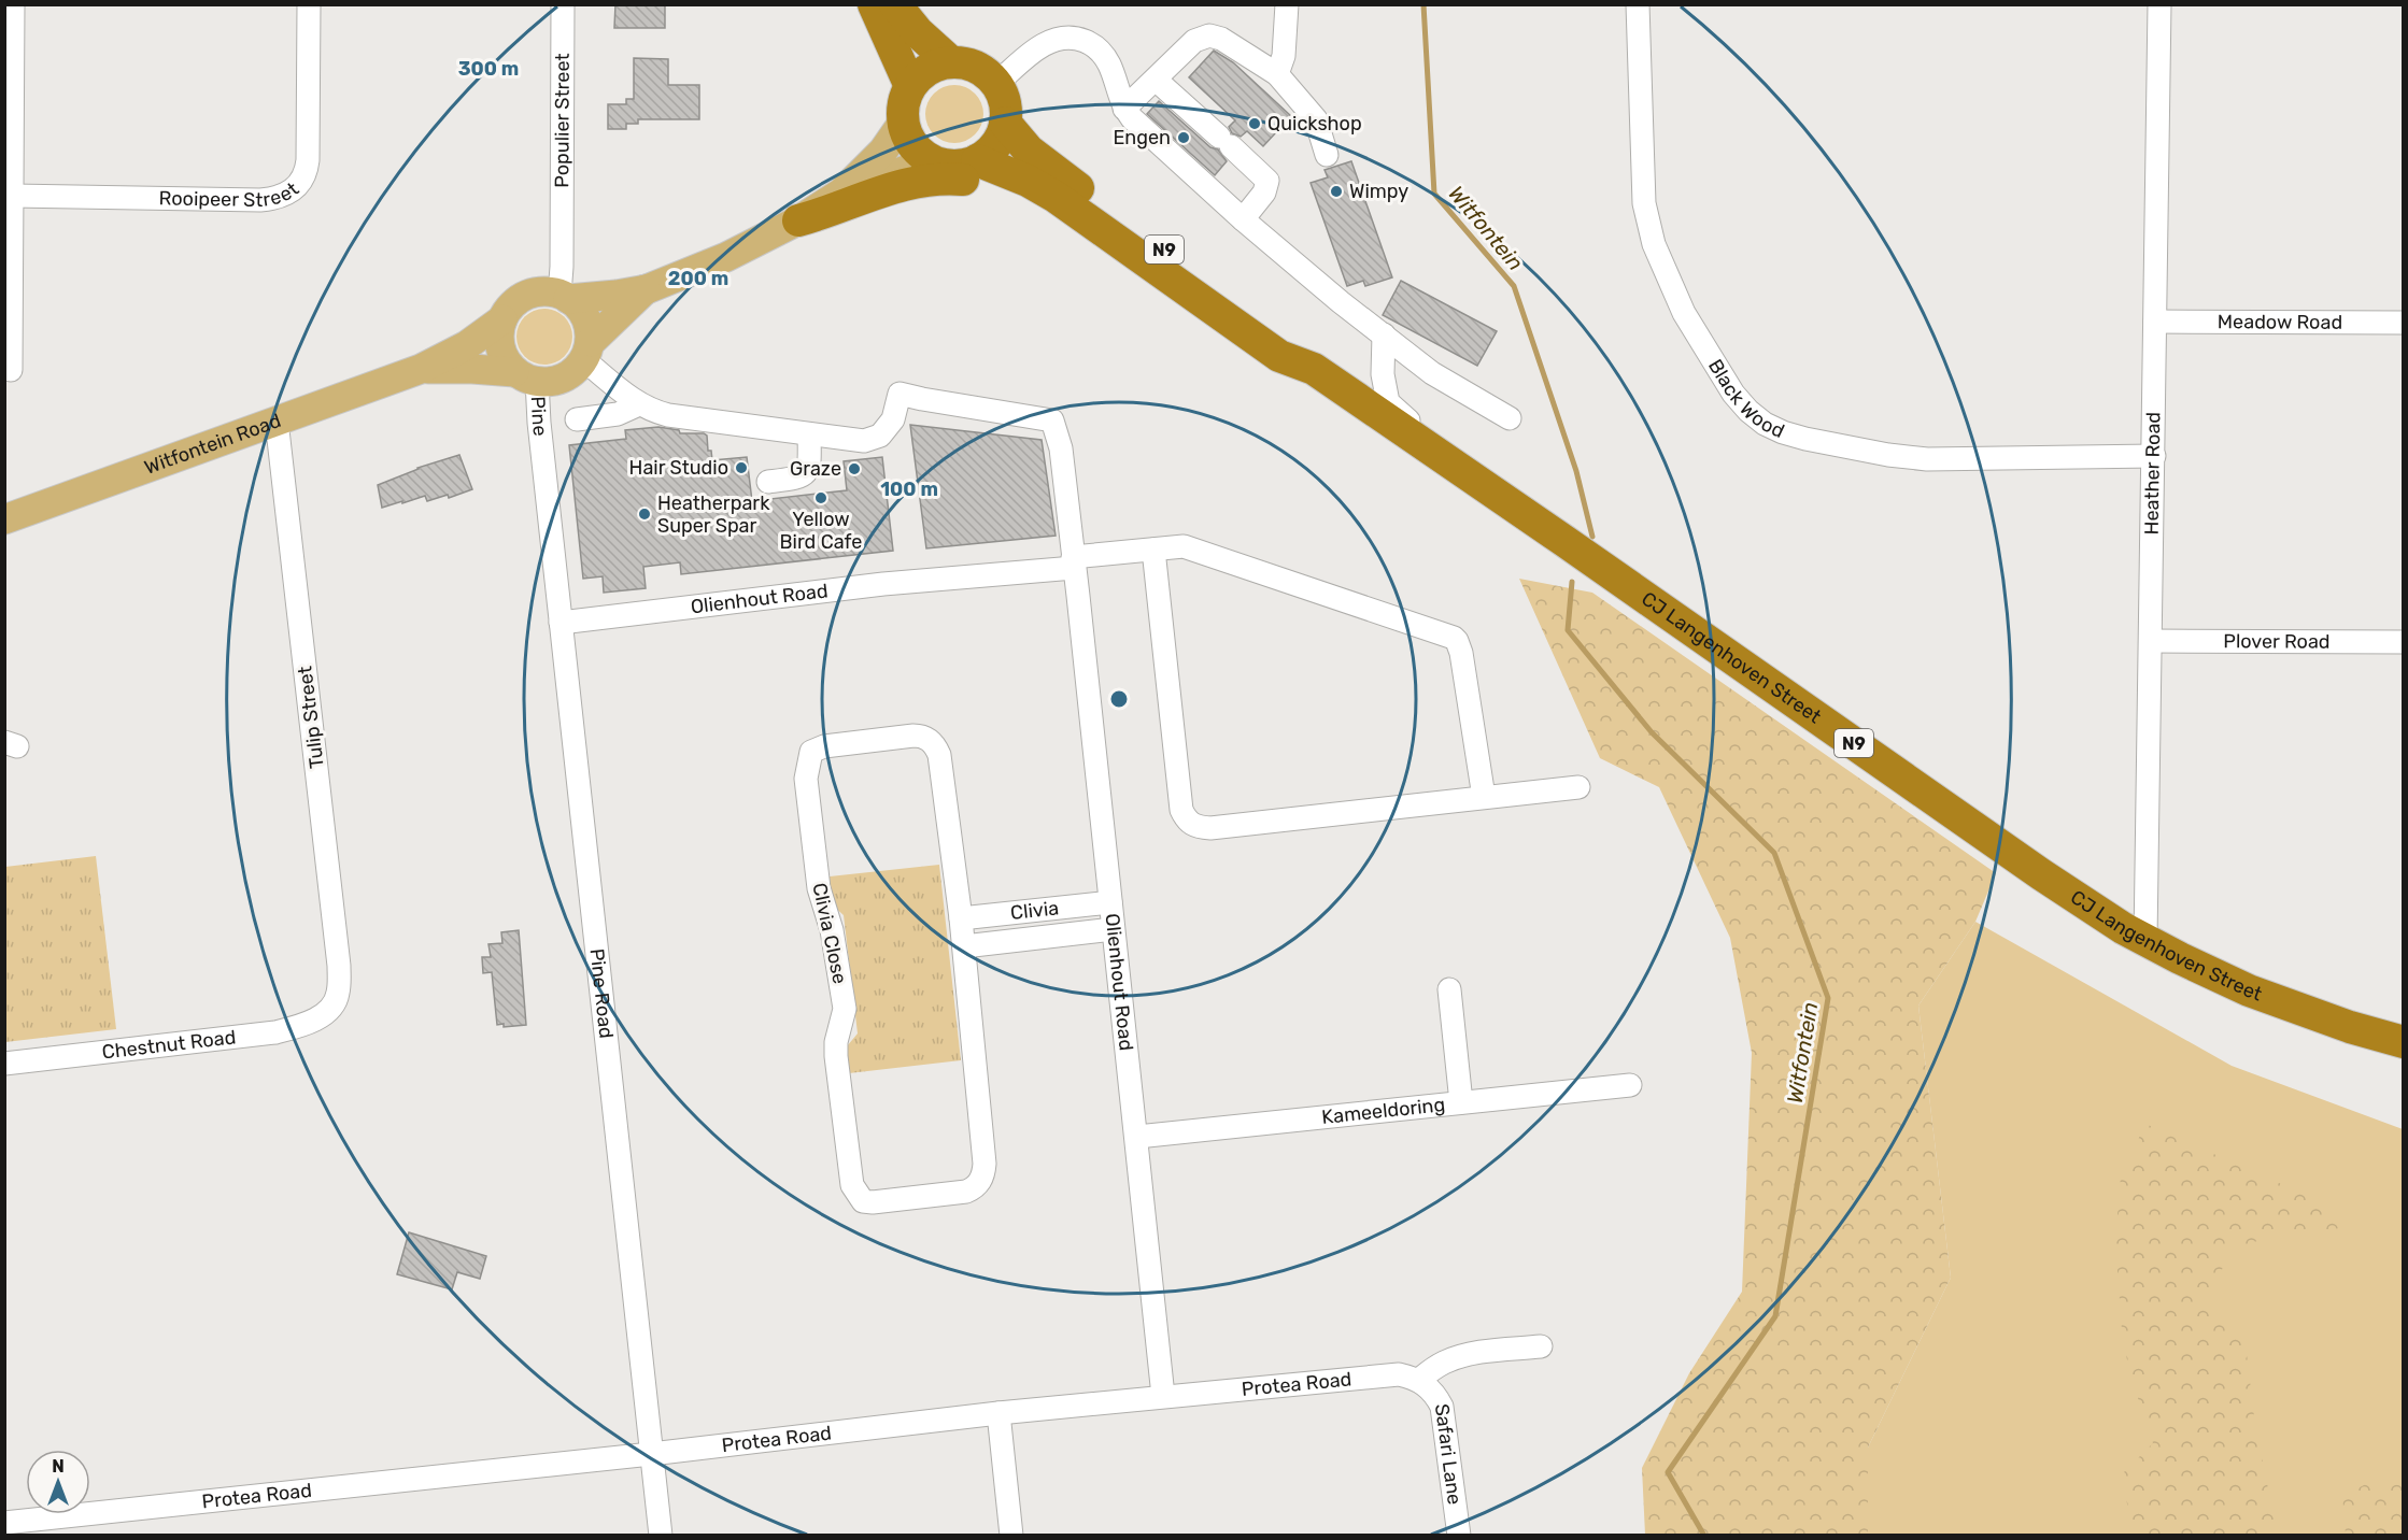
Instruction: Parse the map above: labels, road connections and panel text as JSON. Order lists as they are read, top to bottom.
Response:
{
  "streets": {
    "highway": ["N9", "CJ Langenhoven Street"],
    "main road": ["Witfontein Road"],
    "street": [
      "Populier Street",
      "Rooipeer Street",
      "Meadow Road",
      "Black Wood",
      "Pine",
      "Heather Road",
      "Olienhout Road",
      "Plover Road",
      "Tulip Street",
      "Clivia",
      "Clivia Close",
      "Pine Road",
      "Chestnut Road",
      "Kameeldoring",
      "Protea Road",
      "Safari Lane"
    ]
  },
  "crossings": [
    ["Populier Street", "Pine"],
    ["Populier Street", "Witfontein Road"],
    ["N9", "CJ Langenhoven Street"],
    ["Meadow Road", "Heather Road"],
    ["Black Wood", "Heather Road"],
    ["Pine", "Witfontein Road"],
    ["Pine", "Pine Road"],
    ["Witfontein Road", "Tulip Street"],
    ["Heather Road", "Plover Road"],
    ["Heather Road", "CJ Langenhoven Street"],
    ["Olienhout Road", "Clivia"],
    ["Olienhout Road", "Pine Road"],
    ["Olienhout Road", "Kameeldoring"],
    ["Olienhout Road", "Protea Road"],
    ["Tulip Street", "Chestnut Road"],
    ["Clivia", "Clivia Close"],
    ["Pine Road", "Protea Road"],
    ["Protea Road", "Safari Lane"]
  ],
  "water": ["Witfontein"],
  "places": [
    "Quickshop",
    "Engen",
    "Wimpy",
    "Hair Studio",
    "Graze",
    "Yellow Bird Cafe",
    "Heatherpark Super Spar"
  ],
  "north": "top",
  "rings": ["300 m", "200 m", "100 m"]
}
